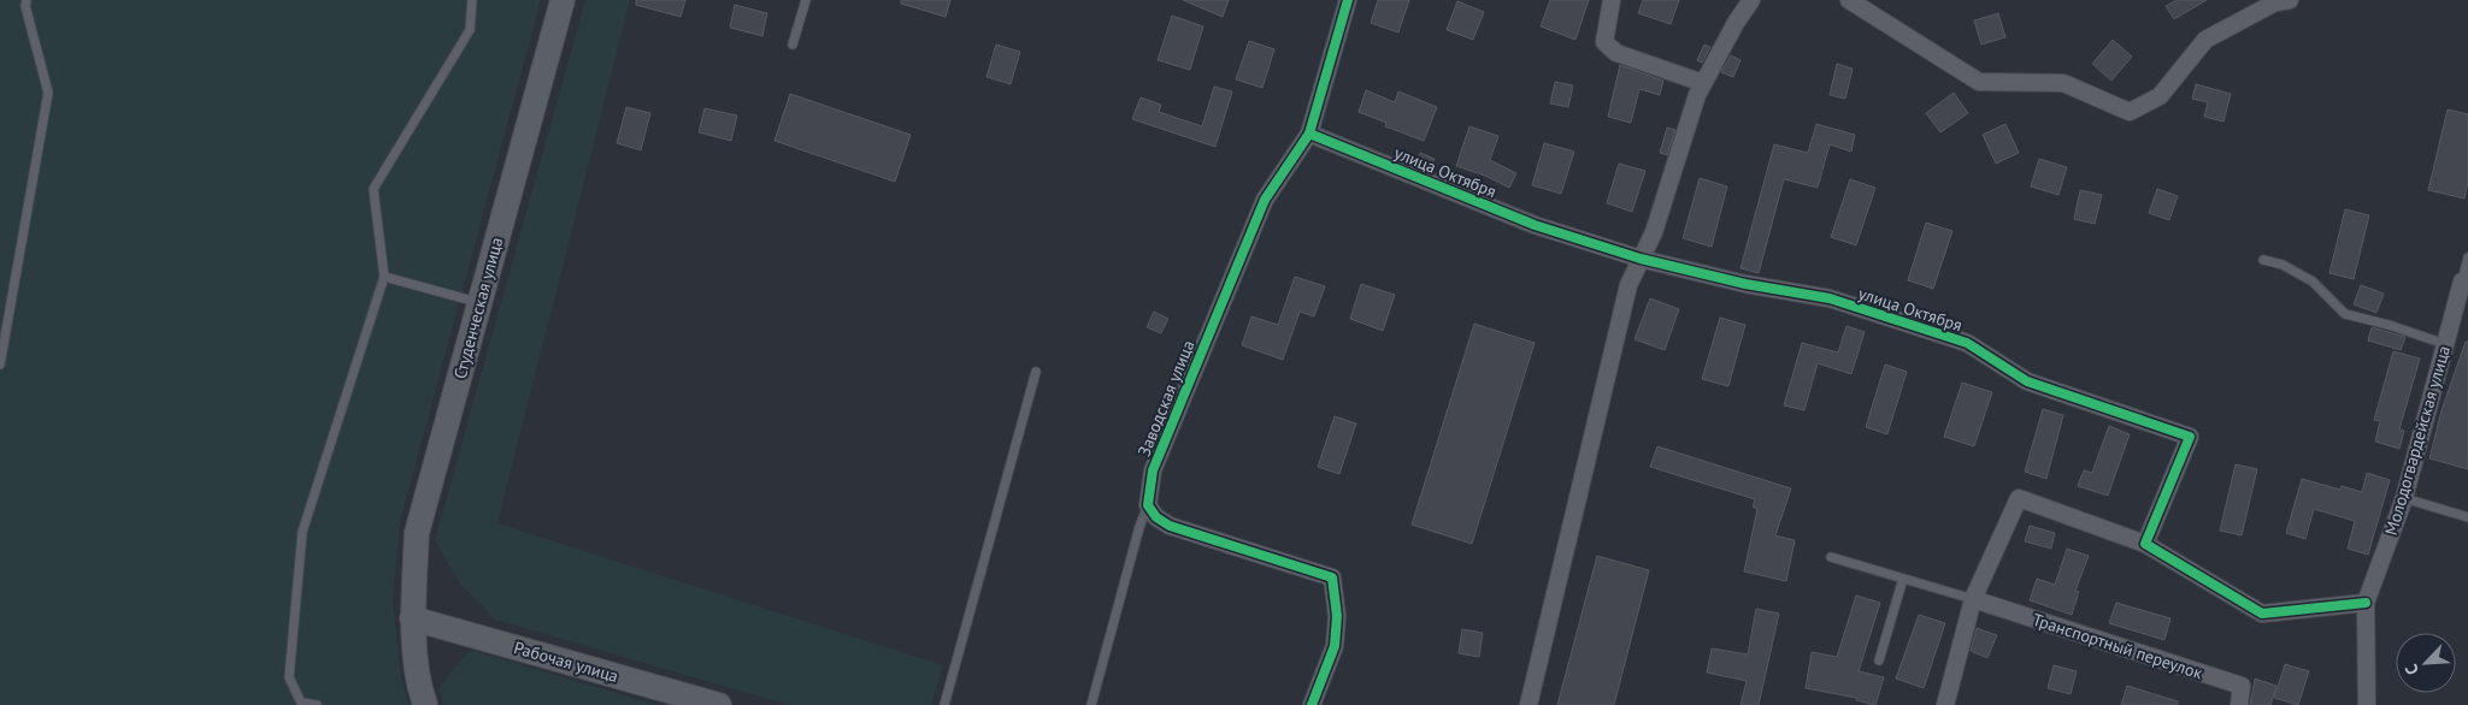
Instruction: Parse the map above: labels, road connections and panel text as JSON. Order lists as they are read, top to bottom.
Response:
{
  "streets": {
    "main road": ["Студенческая улица", "Рабочая улица"],
    "street": [
      "улица Октября",
      "Заводская улица",
      "Молодогвардейская улица",
      "Транспортный переулок"
    ]
  },
  "crossings": [
    ["улица Октября", "Заводская улица"],
    ["Студенческая улица", "Рабочая улица"]
  ],
  "north": "bottom left"
}
